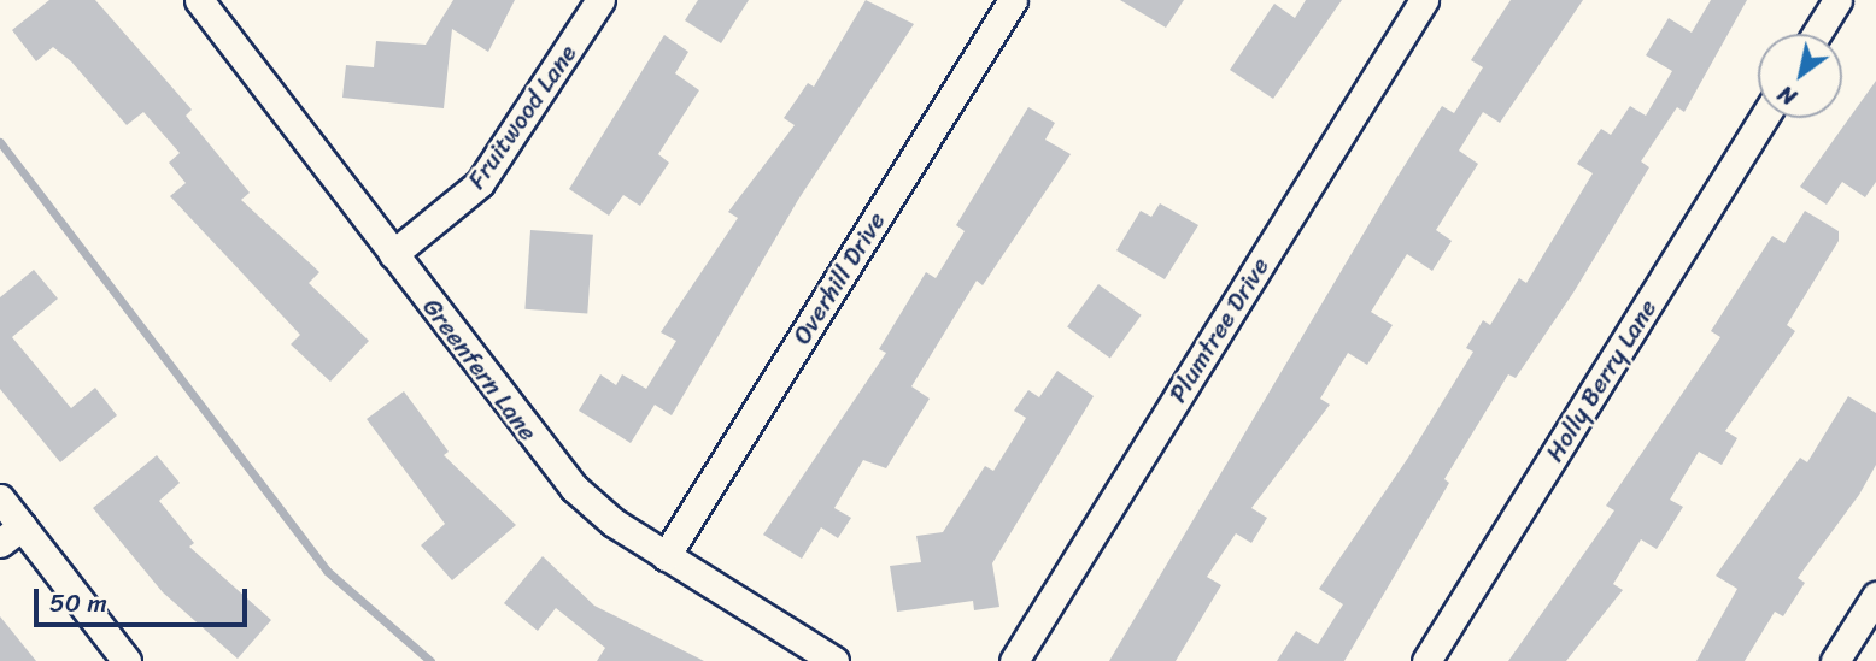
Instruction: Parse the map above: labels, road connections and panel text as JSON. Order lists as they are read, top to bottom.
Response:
{
  "streets": {
    "street": [
      "Fruitwood Lane",
      "Overhill Drive",
      "Plumtree Drive",
      "Greenfern Lane",
      "Holly Berry Lane"
    ]
  },
  "crossings": [
    ["Fruitwood Lane", "Greenfern Lane"],
    ["Overhill Drive", "Greenfern Lane"]
  ],
  "scale_bar": "50 m",
  "north": "bottom left"
}
